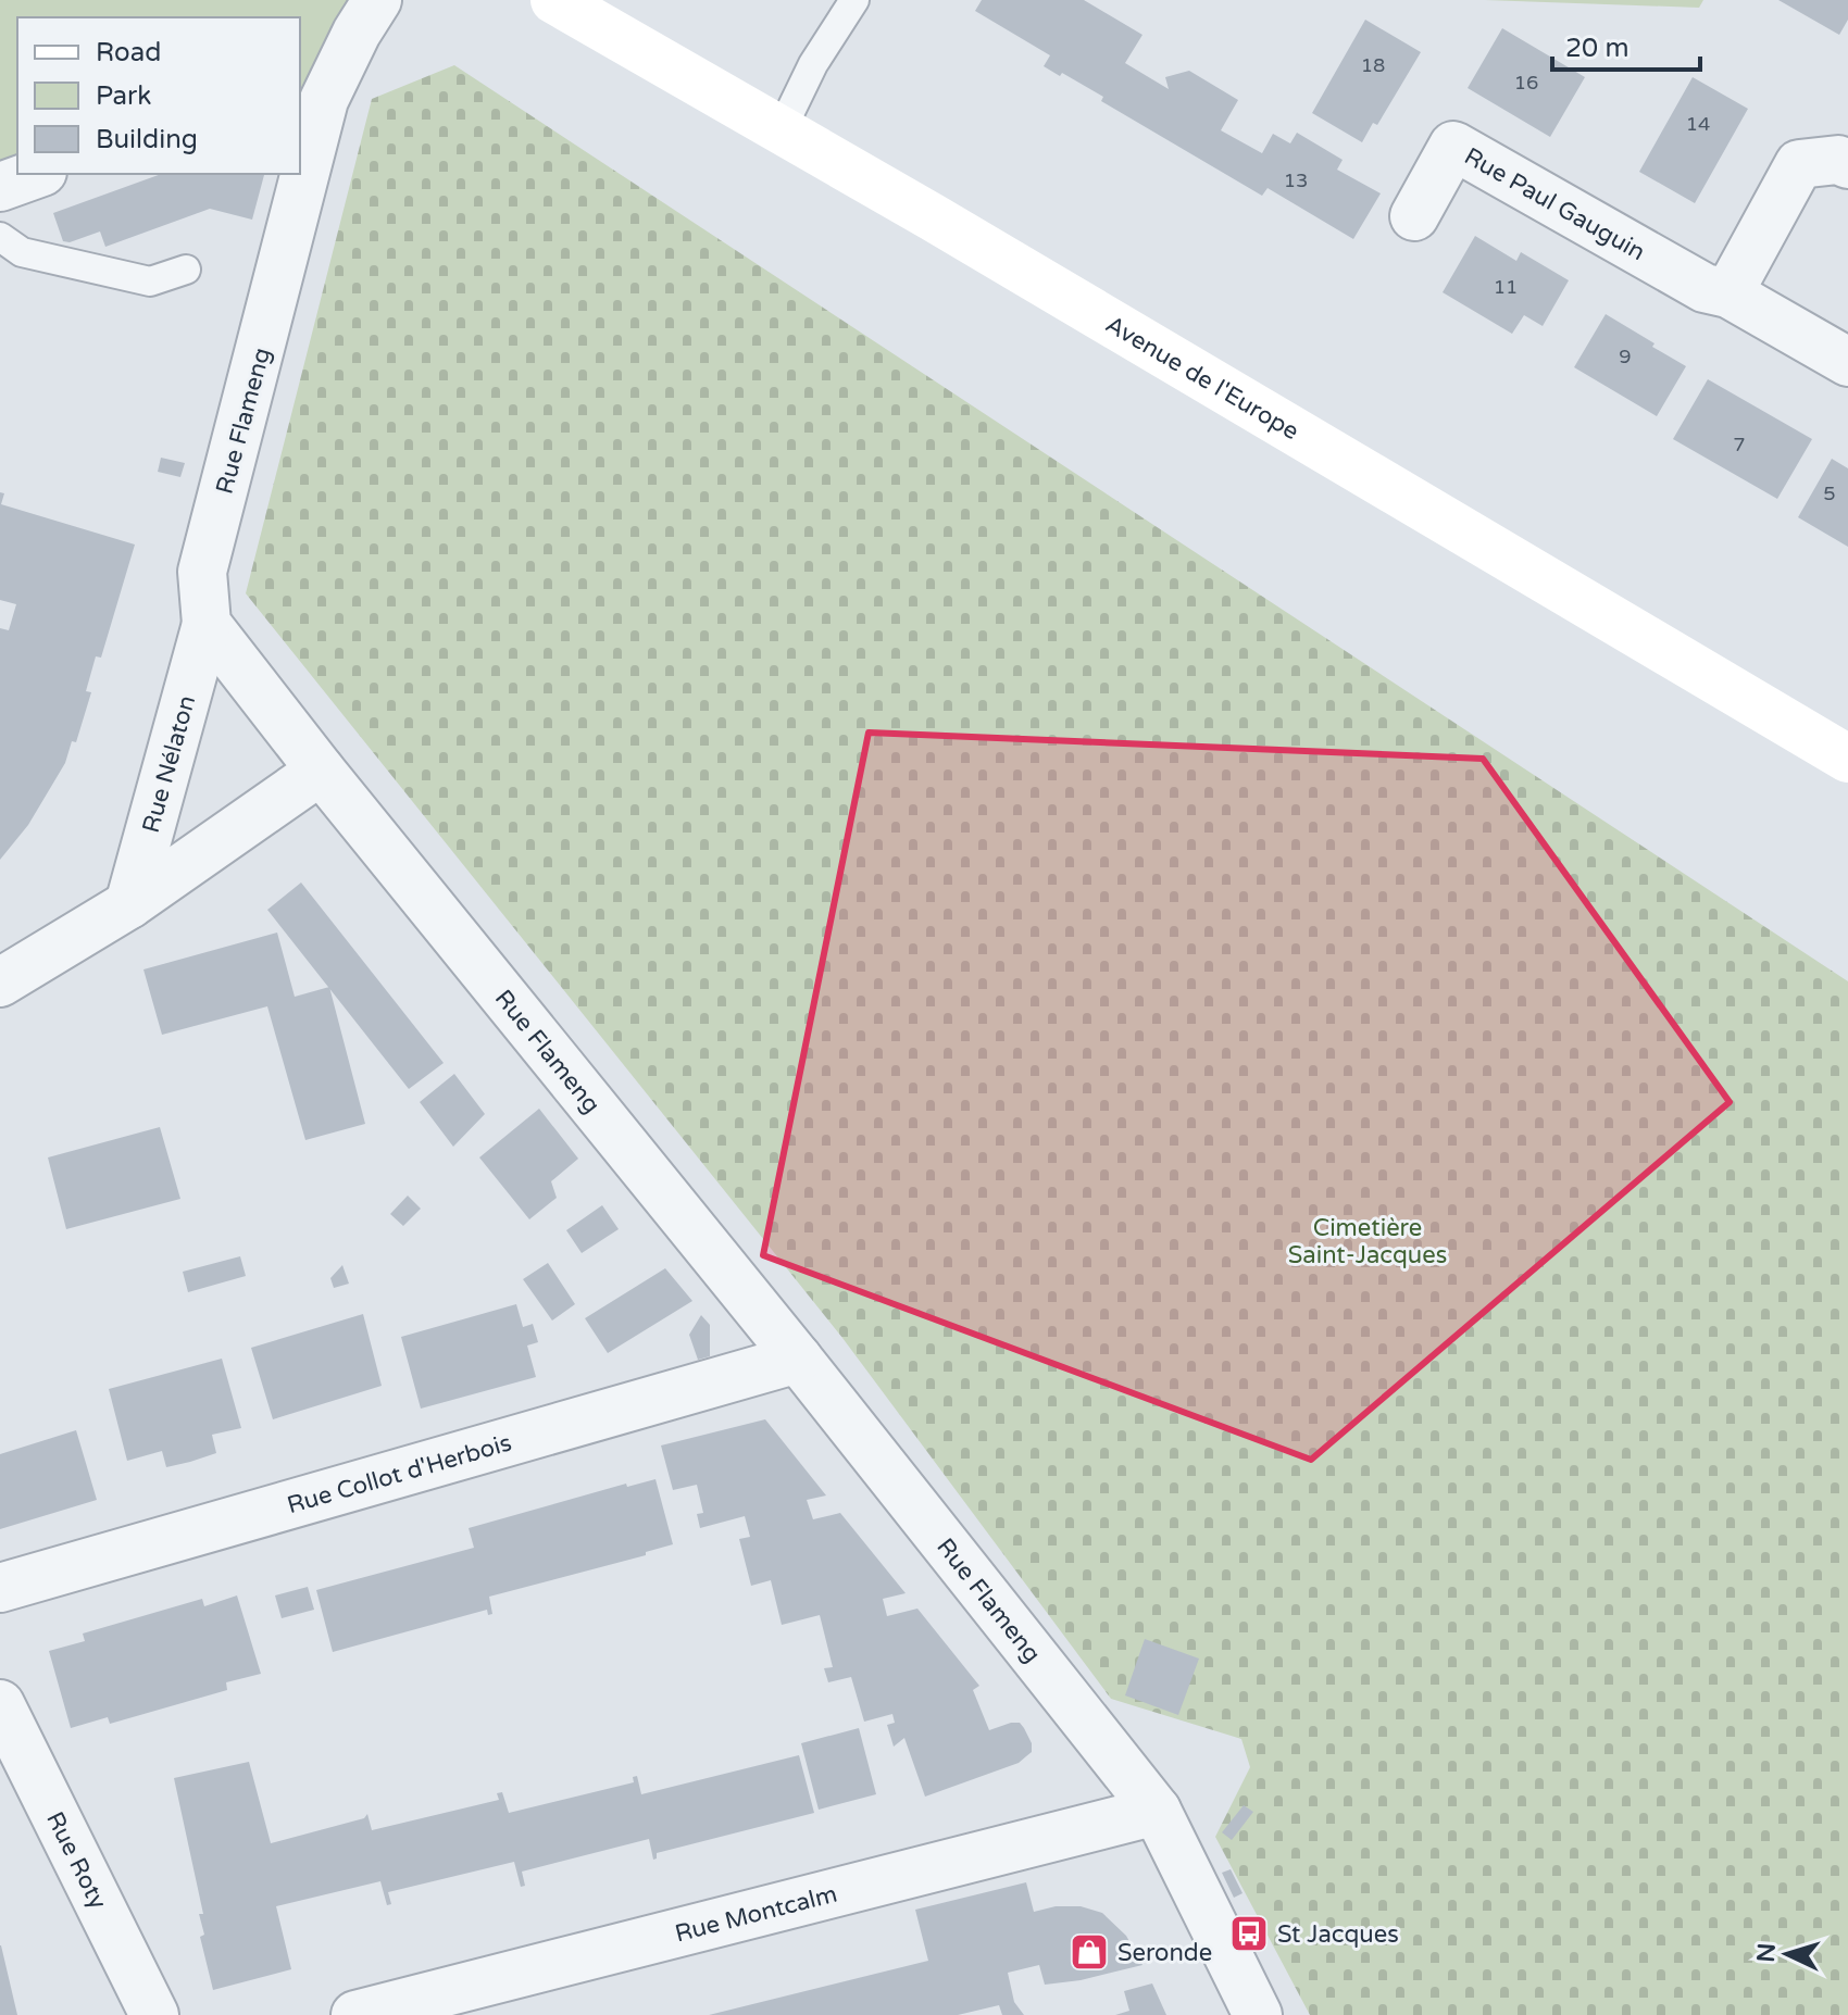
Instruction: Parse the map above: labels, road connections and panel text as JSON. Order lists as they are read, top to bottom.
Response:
{
  "streets": {
    "main road": ["Avenue de l'Europe"],
    "street": [
      "Rue Paul Gauguin",
      "Rue Flameng",
      "Rue Nélaton",
      "Rue Collot d'Herbois",
      "Rue Roty",
      "Rue Montcalm"
    ]
  },
  "crossings": [
    ["Rue Flameng", "Rue Nélaton"],
    ["Rue Flameng", "Rue Collot d'Herbois"],
    ["Rue Flameng", "Rue Montcalm"]
  ],
  "parks": ["Cimetière Saint-Jacques"],
  "places": {
    "bus stop": ["St Jacques"],
    "shop": ["Seronde"]
  },
  "house_numbers": [
    "18",
    "16",
    "14",
    "13",
    "11",
    "9",
    "7",
    "5"
  ],
  "legend": ["Road", "Park", "Building"],
  "scale_bar": "20 m",
  "north": "left"
}
